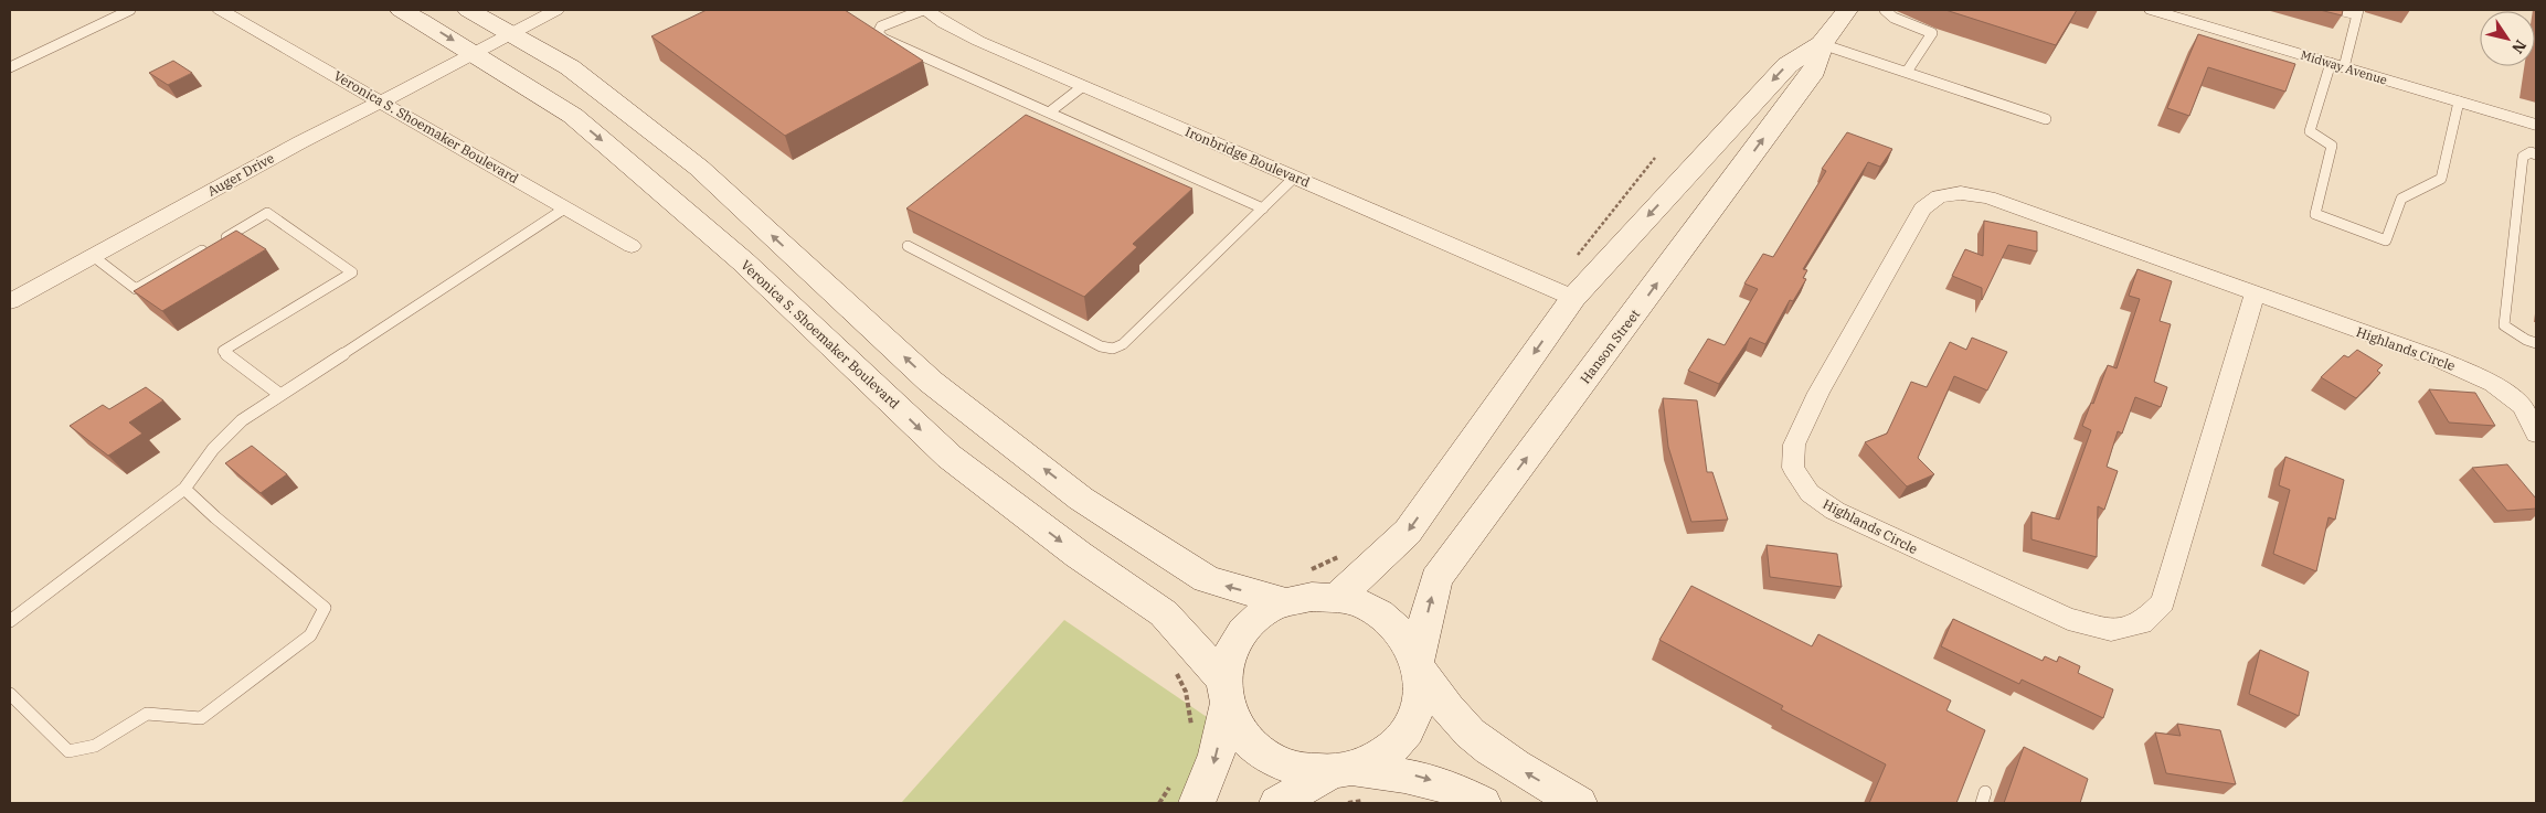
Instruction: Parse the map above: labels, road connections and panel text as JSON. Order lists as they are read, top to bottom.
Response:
{
  "streets": {
    "street": [
      "Midway Avenue",
      "Veronica S. Shoemaker Boulevard",
      "Ironbridge Boulevard",
      "Auger Drive",
      "Hanson Street",
      "Highlands Circle"
    ]
  },
  "crossings": [
    ["Veronica S. Shoemaker Boulevard", "Auger Drive"],
    ["Veronica S. Shoemaker Boulevard", "Hanson Street"],
    ["Ironbridge Boulevard", "Hanson Street"]
  ],
  "north": "bottom right"
}
